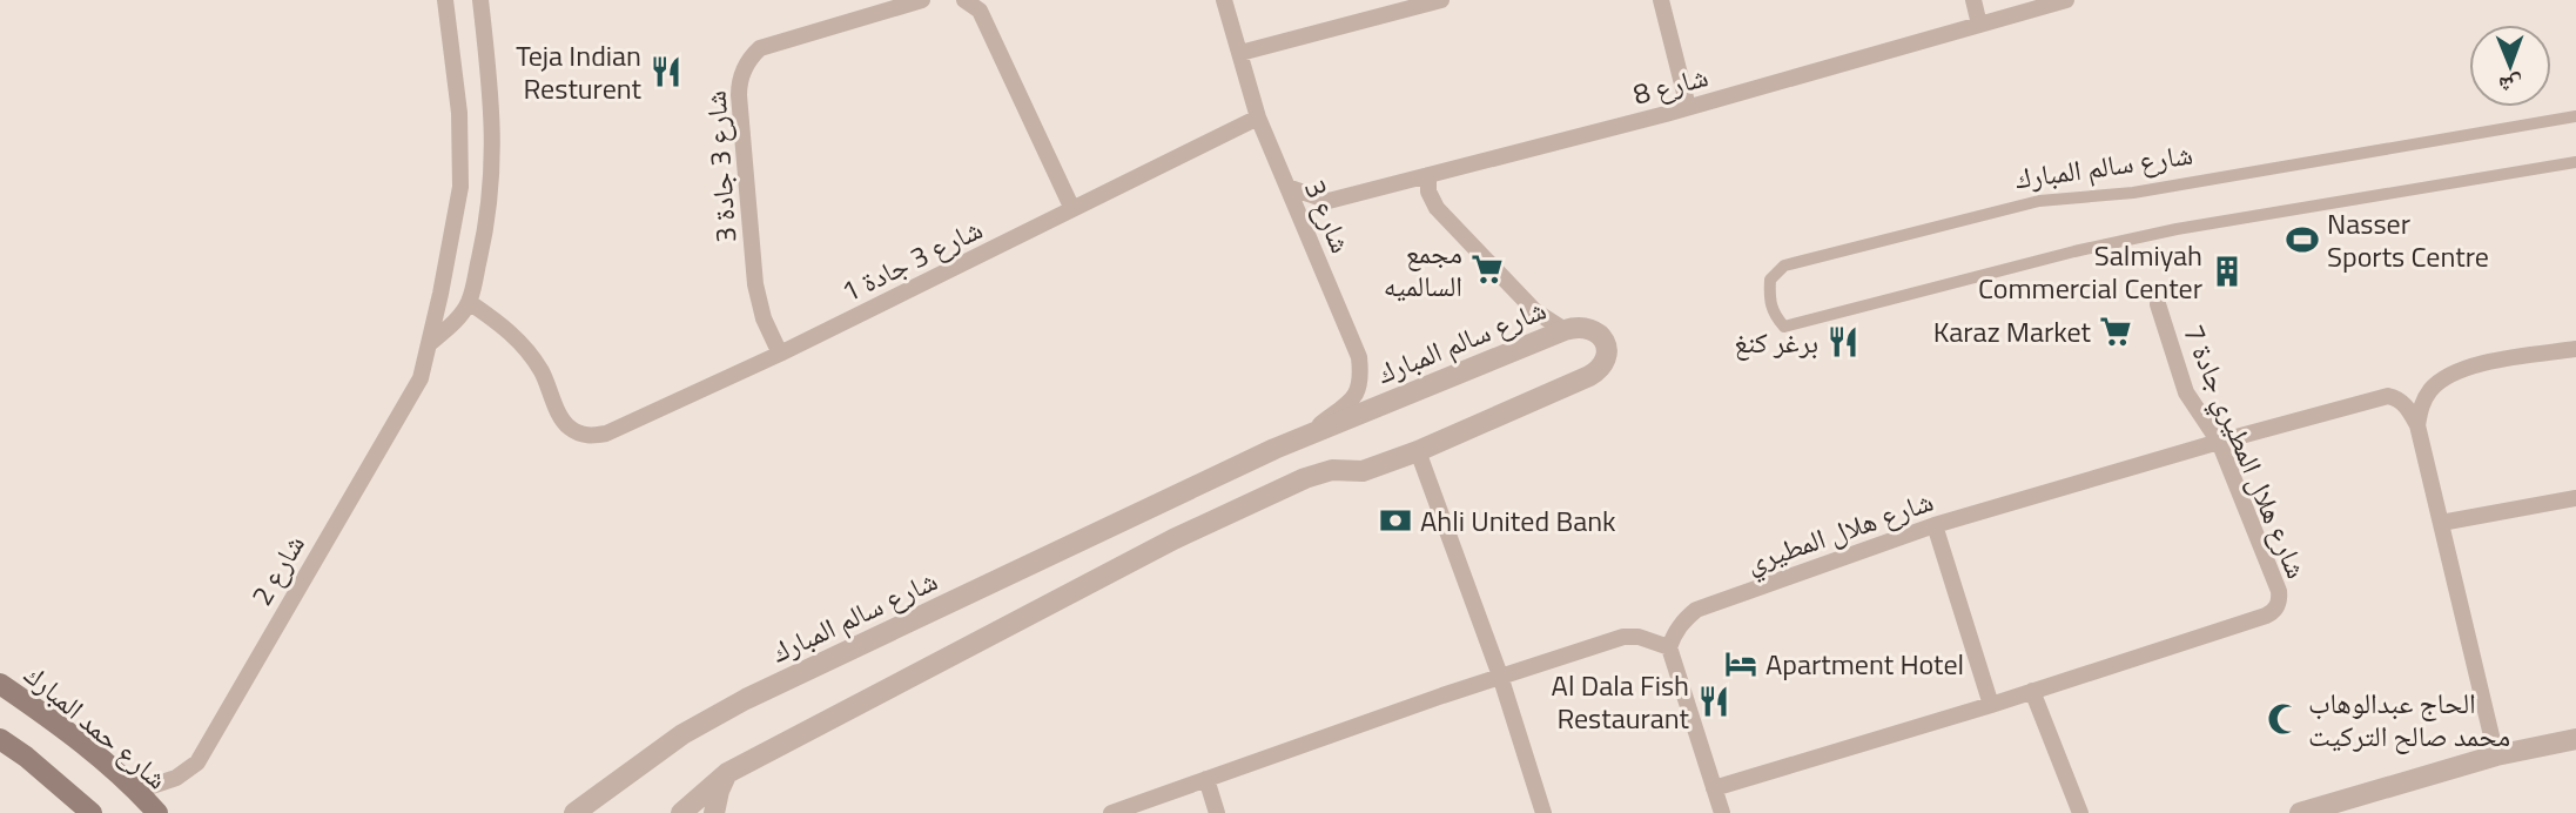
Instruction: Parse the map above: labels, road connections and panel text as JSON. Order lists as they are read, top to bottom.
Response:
{
  "streets": {
    "main road": ["شارع حمد المبارك"],
    "street": [
      "شارع 8",
      "شارع سالم المبارك",
      "شارع 3 جادة 3",
      "شارع 3",
      "شارع 3 جادة 1",
      "شارع هلال المطيري جادة 7",
      "شارع هلال المطيري",
      "شارع 2"
    ]
  },
  "crossings": [
    ["شارع 8", "شارع 3"],
    ["شارع سالم المبارك", "شارع 3"],
    ["شارع 3 جادة 3", "شارع 3 جادة 1"],
    ["شارع 3", "شارع 3 جادة 1"],
    ["شارع هلال المطيري جادة 7", "شارع هلال المطيري"],
    ["شارع 2", "شارع حمد المبارك"]
  ],
  "places": {
    "restaurant": ["Teja Indian Resturent", "برغر كنغ", "Al Dala Fish Restaurant"],
    "sports": ["Nasser Sports Centre"],
    "supermarket": ["مجمع السالميه", "Karaz Market"],
    "building": ["Salmiyah Commercial Center"],
    "bank": ["Ahli United Bank"],
    "hotel": ["Apartment Hotel"],
    "mosque": ["الحاج عبدالوهاب محمد صالح التركيت"]
  },
  "north": "bottom"
}
